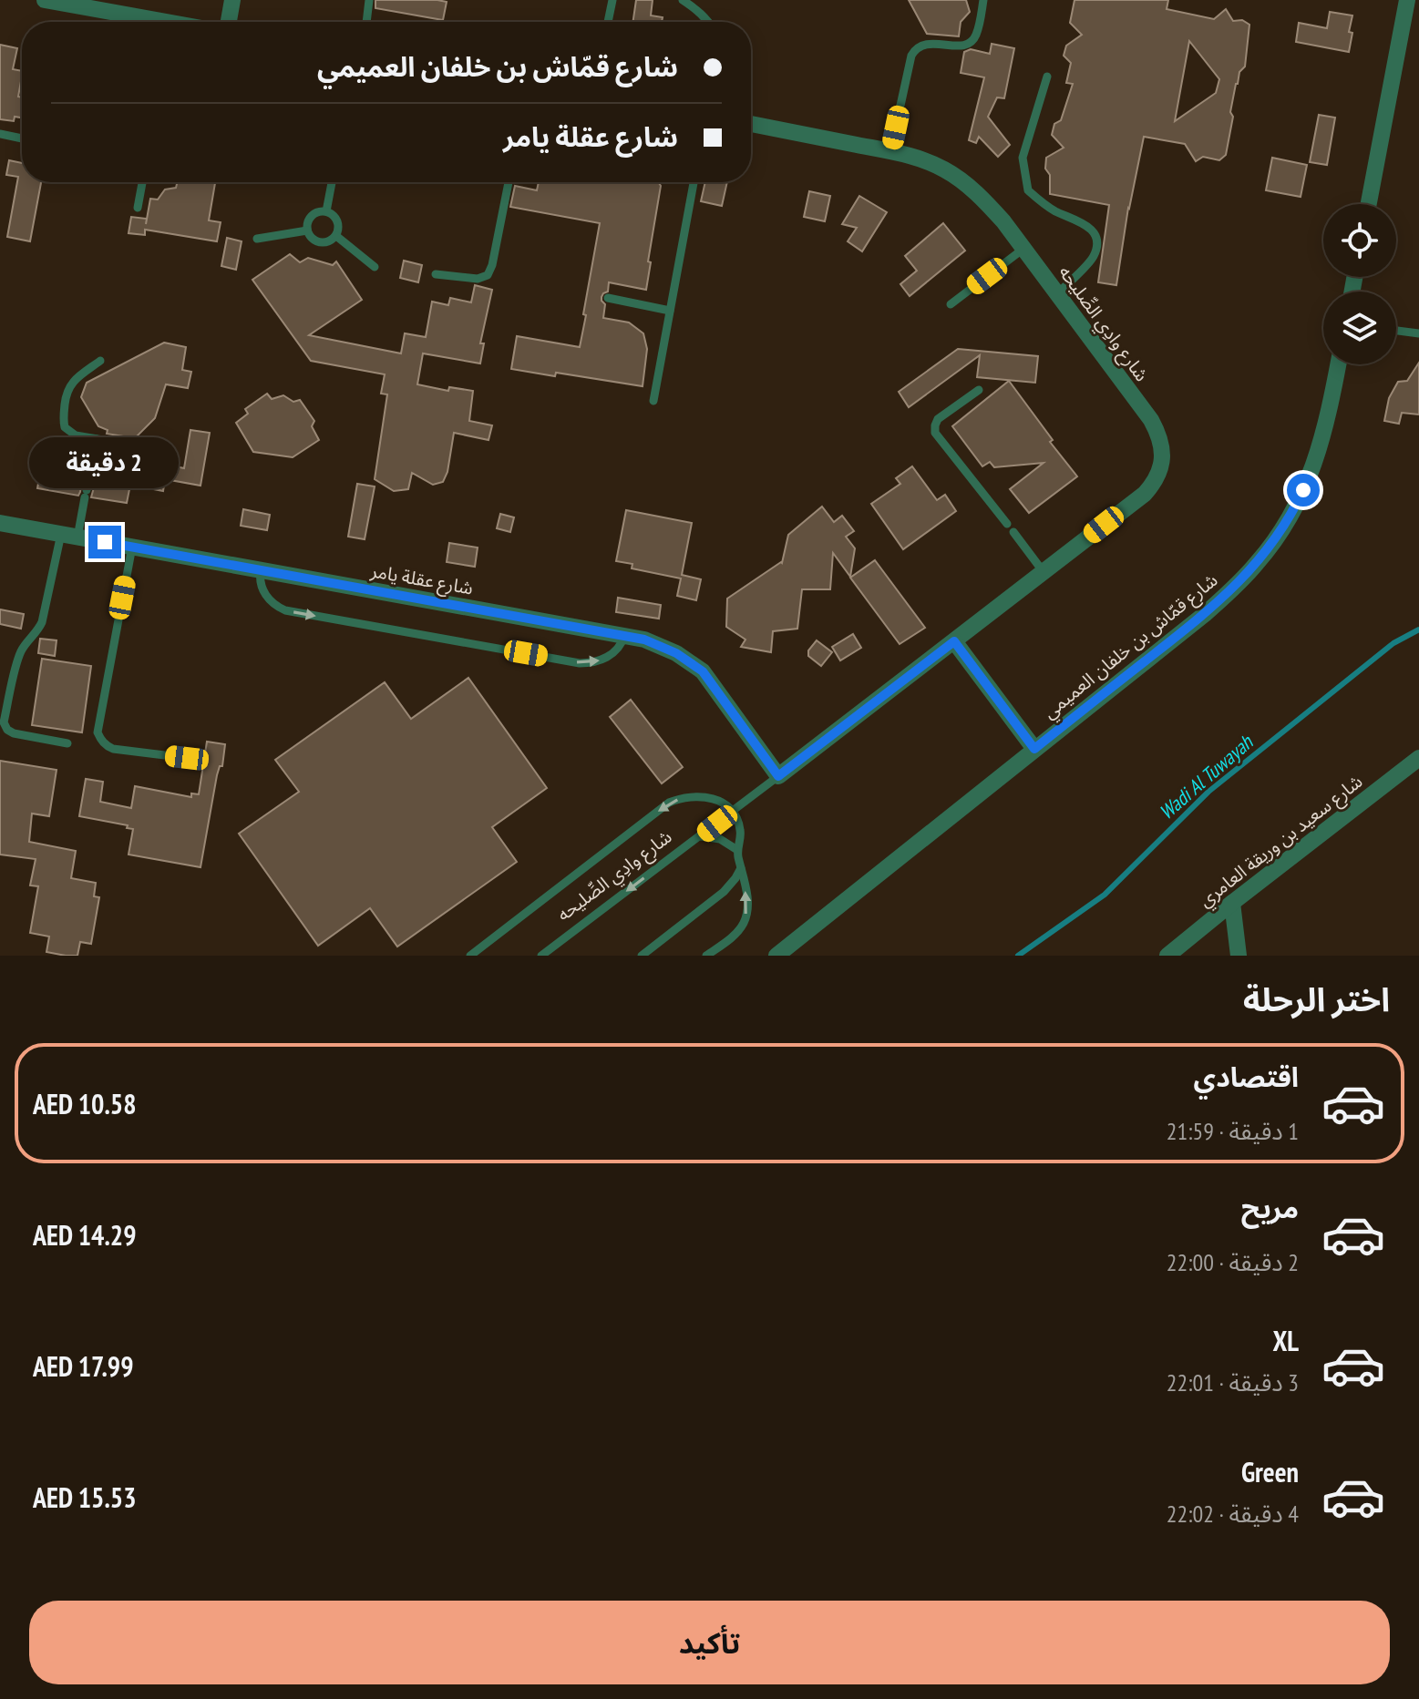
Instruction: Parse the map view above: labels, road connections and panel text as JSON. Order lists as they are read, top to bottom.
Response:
{
  "streets": {
    "street": [
      "شارع وادِي الصِّليحه",
      "شارع عقلة يامر",
      "شارع قمّاش بن خلفان العميمي",
      "شارع سعيد بن وريقة العامري"
    ]
  },
  "crossings": [
    ["شارع وادِي الصِّليحه", "شارع عقلة يامر"]
  ],
  "water": ["Wadi Al Tuwayah"],
  "page": {
    "banner": ["شارع قمّاش بن خلفان العميمي", "شارع عقلة يامر"],
    "bubble": "2 دقيقة",
    "heading": "اختر الرحلة",
    "list": [
      {
        "name": "اقتصادي",
        "note": "1 دقيقة · 21:59",
        "value": "AED 10.58"
      },
      {
        "name": "مريح",
        "note": "2 دقيقة · 22:00",
        "value": "AED 14.29"
      },
      {
        "name": "XL",
        "note": "3 دقيقة · 22:01",
        "value": "AED 17.99"
      },
      {
        "name": "Green",
        "note": "4 دقيقة · 22:02",
        "value": "AED 15.53"
      }
    ],
    "buttons": "تأكيد"
  }
}
